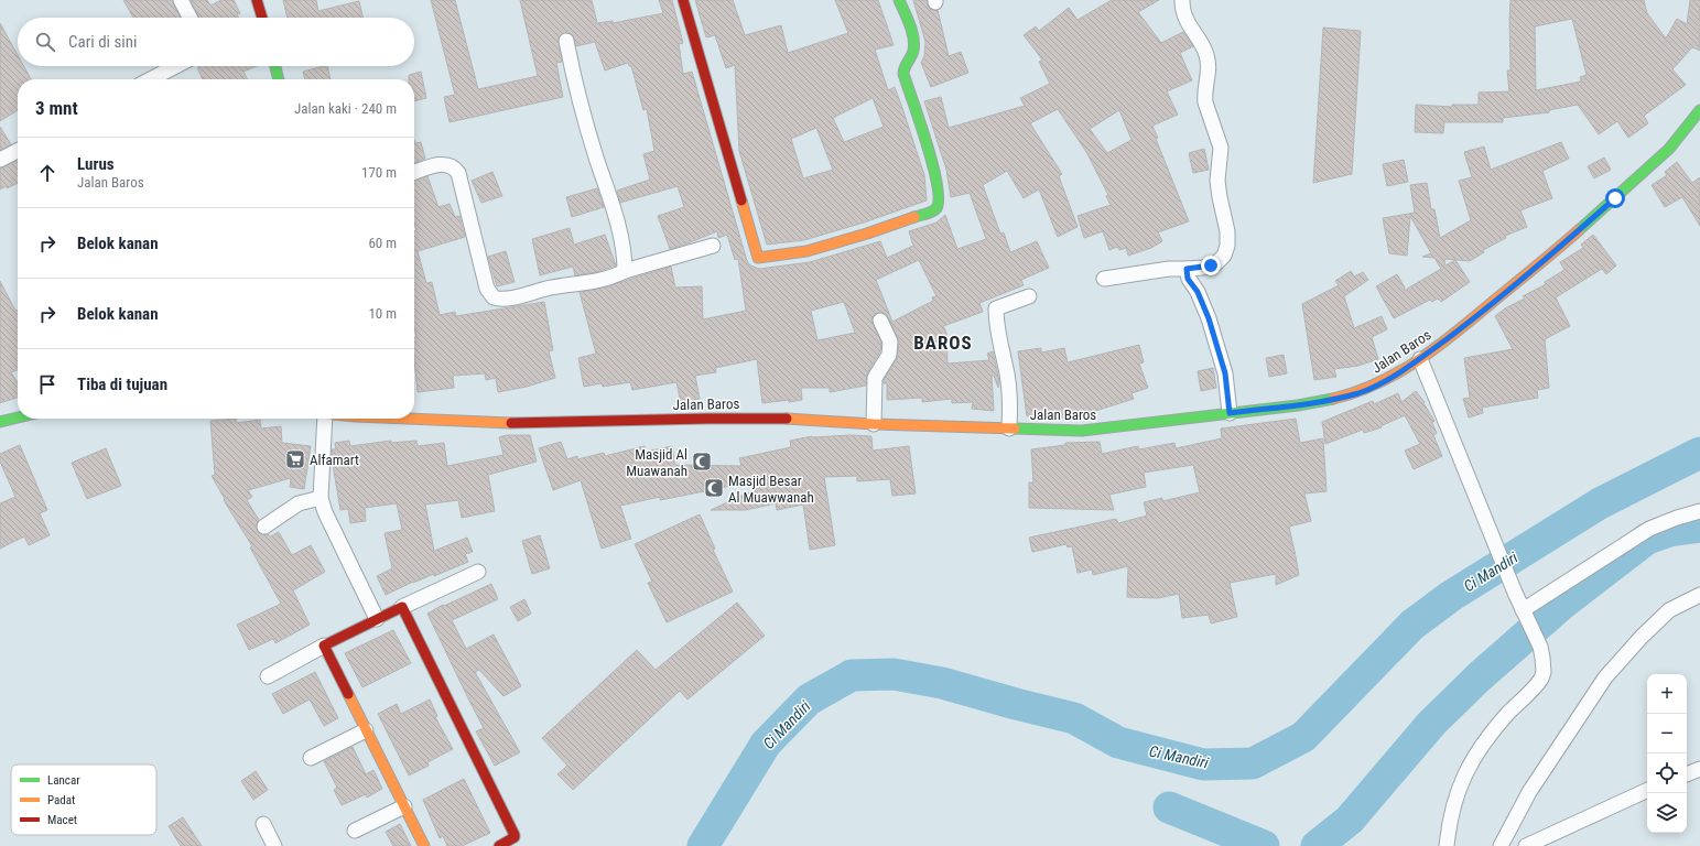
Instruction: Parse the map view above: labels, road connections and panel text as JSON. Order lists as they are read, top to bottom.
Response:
{
  "streets": {
    "main road": ["Jalan Baros"]
  },
  "districts": ["BAROS"],
  "water": ["Ci Mandiri"],
  "places": {
    "supermarket": ["Alfamart"],
    "mosque": ["Masjid Al Muawanah", "Masjid Besar Al Muawwanah"]
  },
  "legend": ["Lancar", "Padat", "Macet"],
  "page": {
    "search": "Cari di sini",
    "heading": ["3 mnt", "Jalan kaki · 240 m"],
    "list": [
      ["Lurus", "Jalan Baros", "170 m"],
      ["Belok kanan", "60 m"],
      ["Belok kanan", "10 m"],
      "Tiba di tujuan"
    ],
    "map_buttons": ["+", "−"]
  }
}
